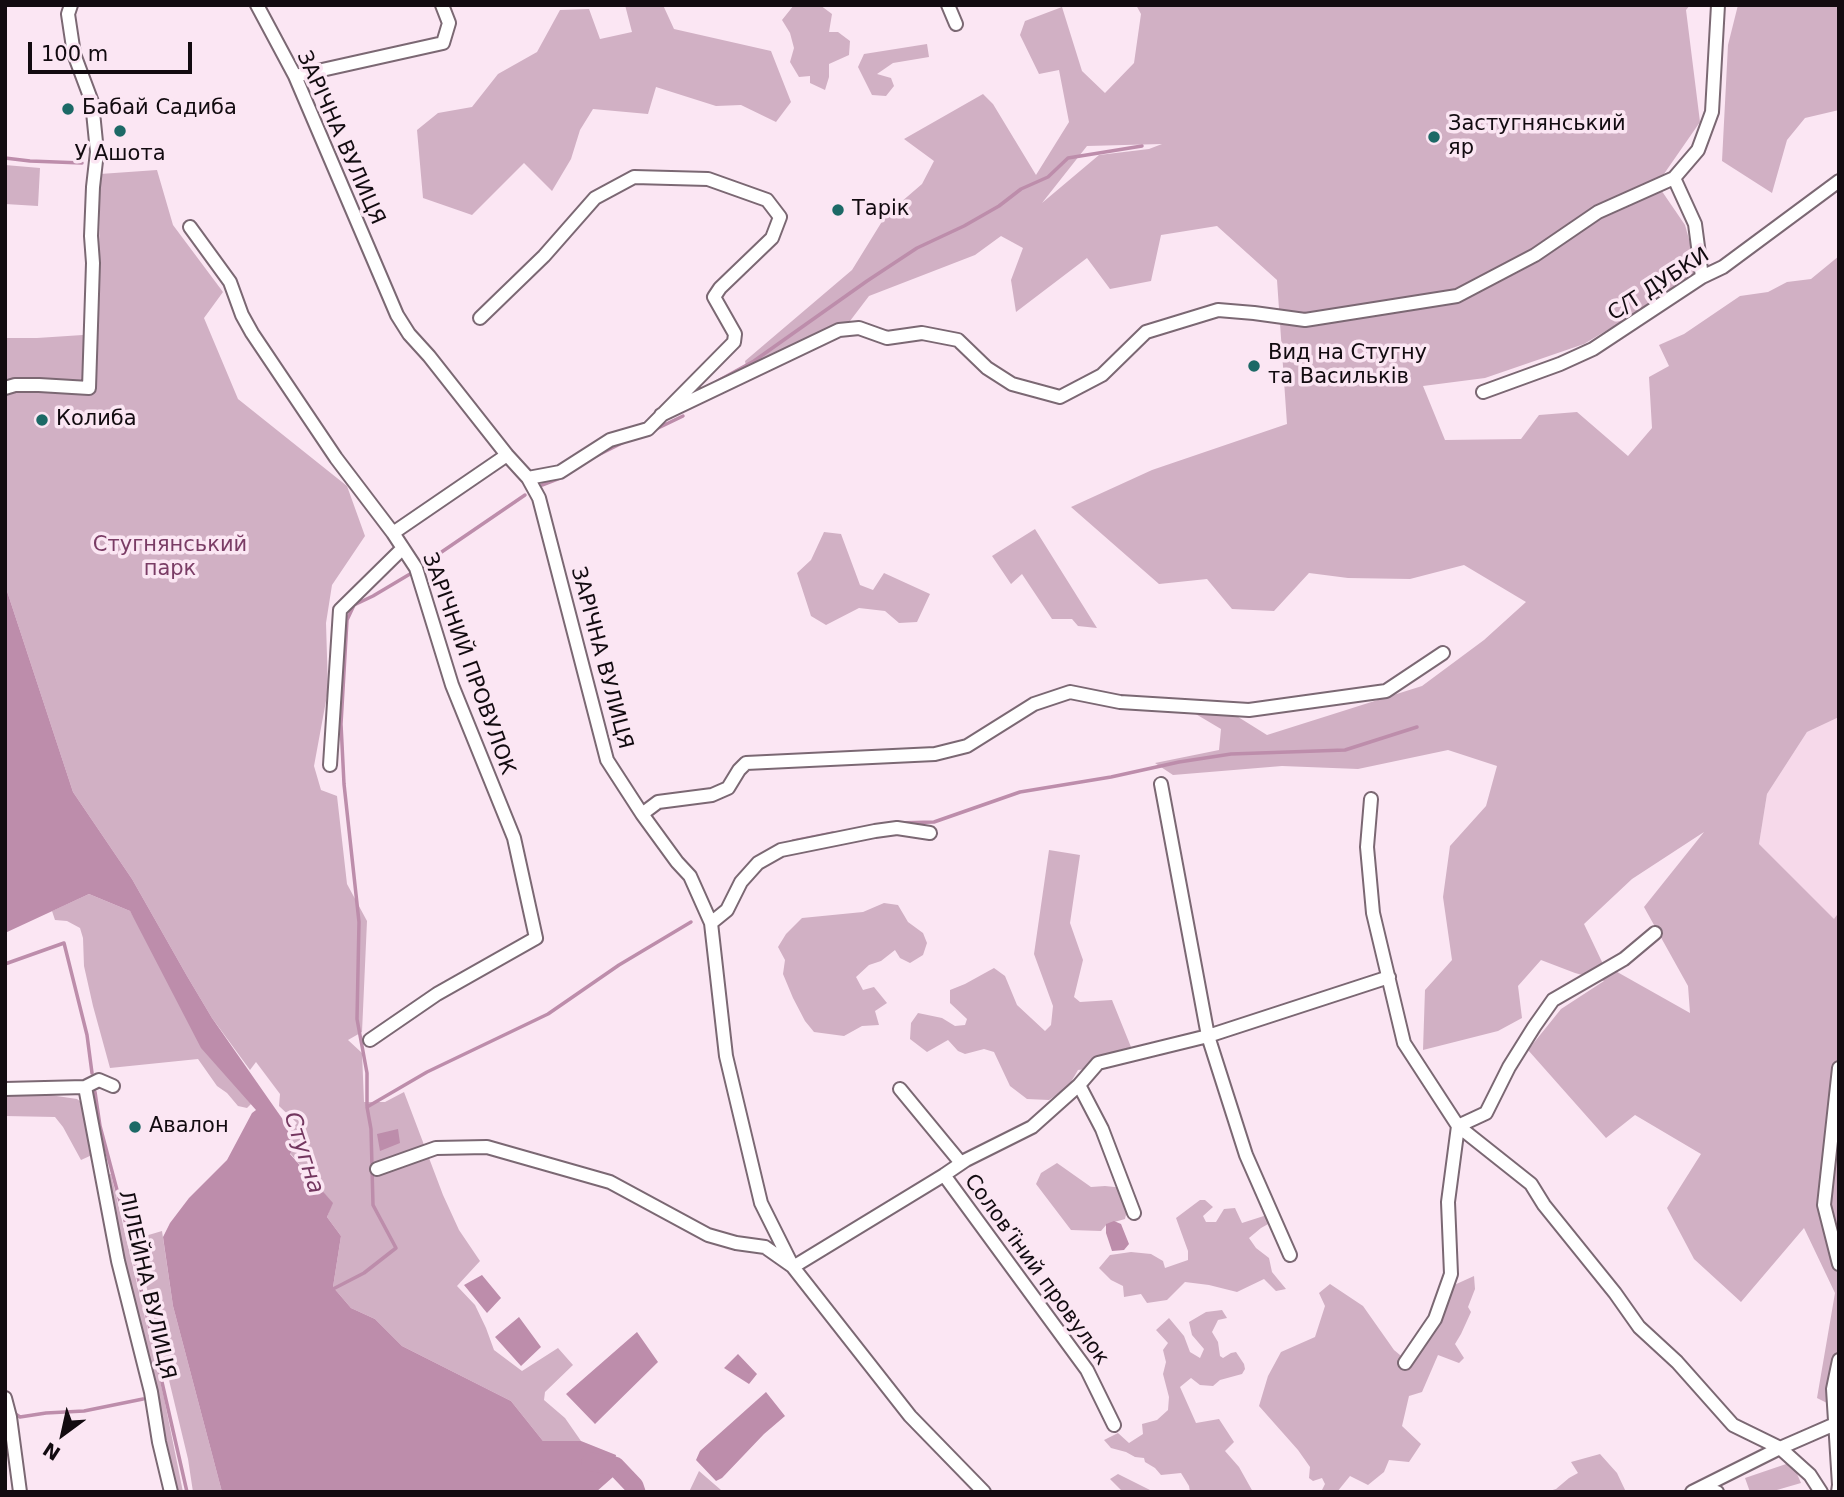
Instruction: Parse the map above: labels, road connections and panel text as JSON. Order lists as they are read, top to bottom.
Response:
{
  "streets": {
    "street": [
      "ЗАРІЧНА ВУЛИЦЯ",
      "С/Т ДУБКИ",
      "ЗАРІЧНИЙ ПРОВУЛОК",
      "Соловʼїний провулок",
      "ЛІЛЕЙНА ВУЛИЦЯ"
    ]
  },
  "water": ["Стугна"],
  "parks": ["Стугнянський парк"],
  "places": [
    "Бабай Садиба",
    "У Ашота",
    "Застугнянський яр",
    "Тарік",
    "Вид на Стугну та Васильків",
    "Колиба",
    "Авалон"
  ],
  "scale_bar": "100 m",
  "north": "bottom left"
}
